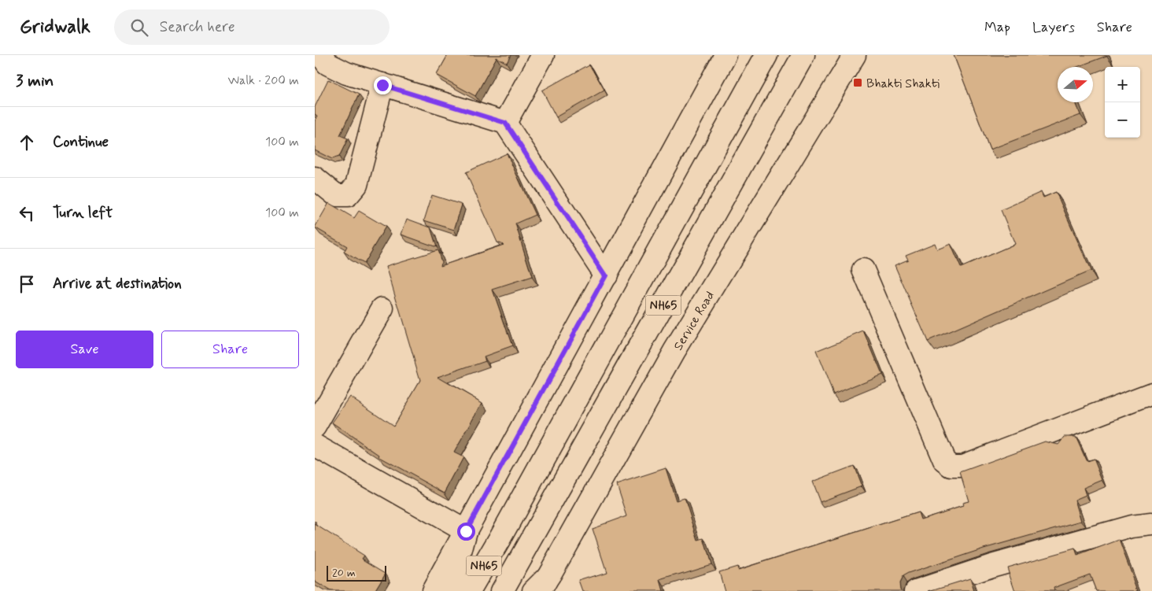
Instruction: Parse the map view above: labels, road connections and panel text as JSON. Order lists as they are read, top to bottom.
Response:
{
  "streets": {
    "main road": ["NH65", "Service Road"]
  },
  "places": {
    "transit": ["Bhakti Shakti"]
  },
  "scale_bar": "20 m",
  "north": "right",
  "page": {
    "header": "Gridwalk",
    "search": "Search here",
    "nav": ["Map", "Layers", "Share"],
    "heading": ["3 min", "Walk · 200 m"],
    "map_buttons": ["+", "−"],
    "list": [
      ["Continue", "100 m"],
      ["Turn left", "100 m"],
      "Arrive at destination"
    ],
    "buttons": ["Save", "Share"],
    "scale": "20 m"
  }
}
